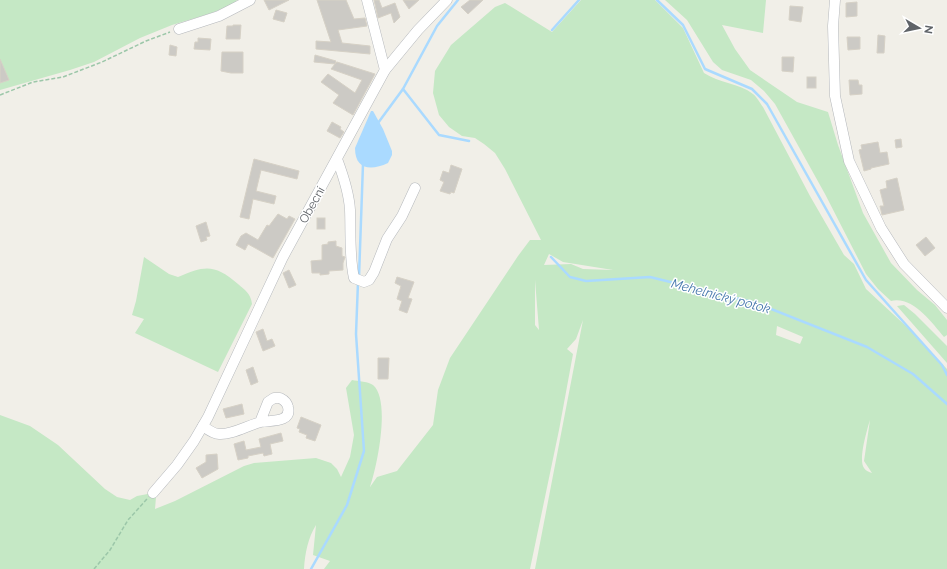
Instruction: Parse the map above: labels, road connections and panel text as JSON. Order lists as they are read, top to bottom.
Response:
{
  "streets": {
    "street": ["Obecní"]
  },
  "water": ["Mehelnický potok"],
  "north": "right"
}
